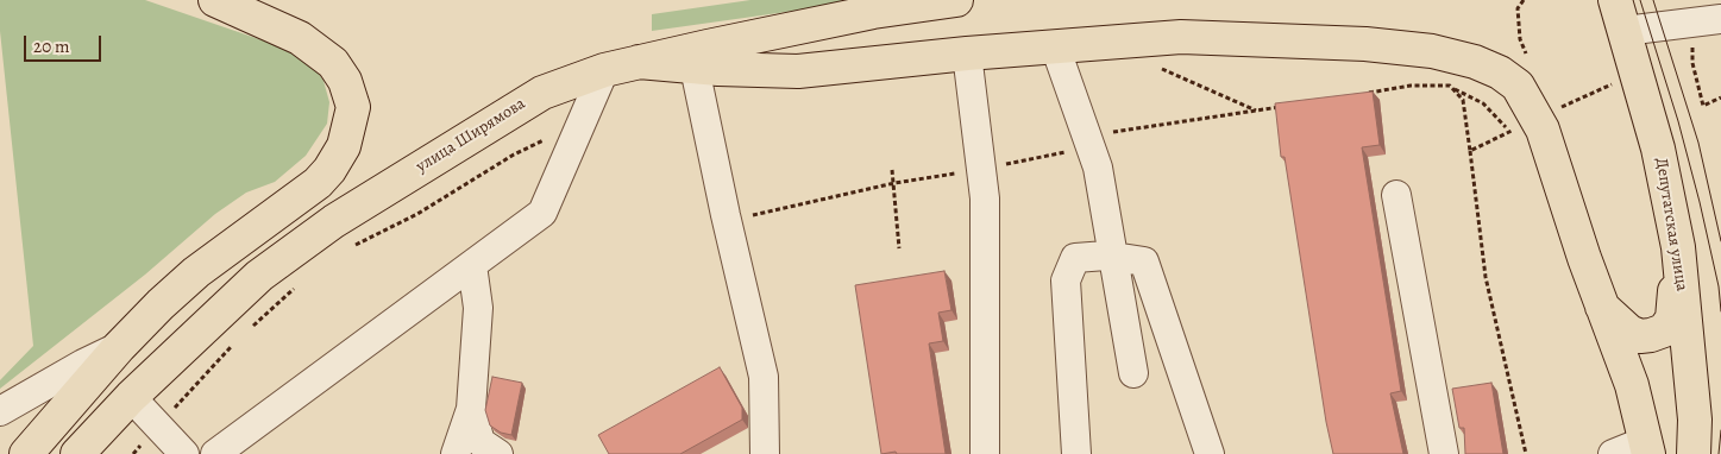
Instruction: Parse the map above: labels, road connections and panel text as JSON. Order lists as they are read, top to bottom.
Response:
{
  "streets": {
    "main road": ["улица Ширямова", "Депутатская улица"]
  },
  "scale_bar": "20 m"
}
